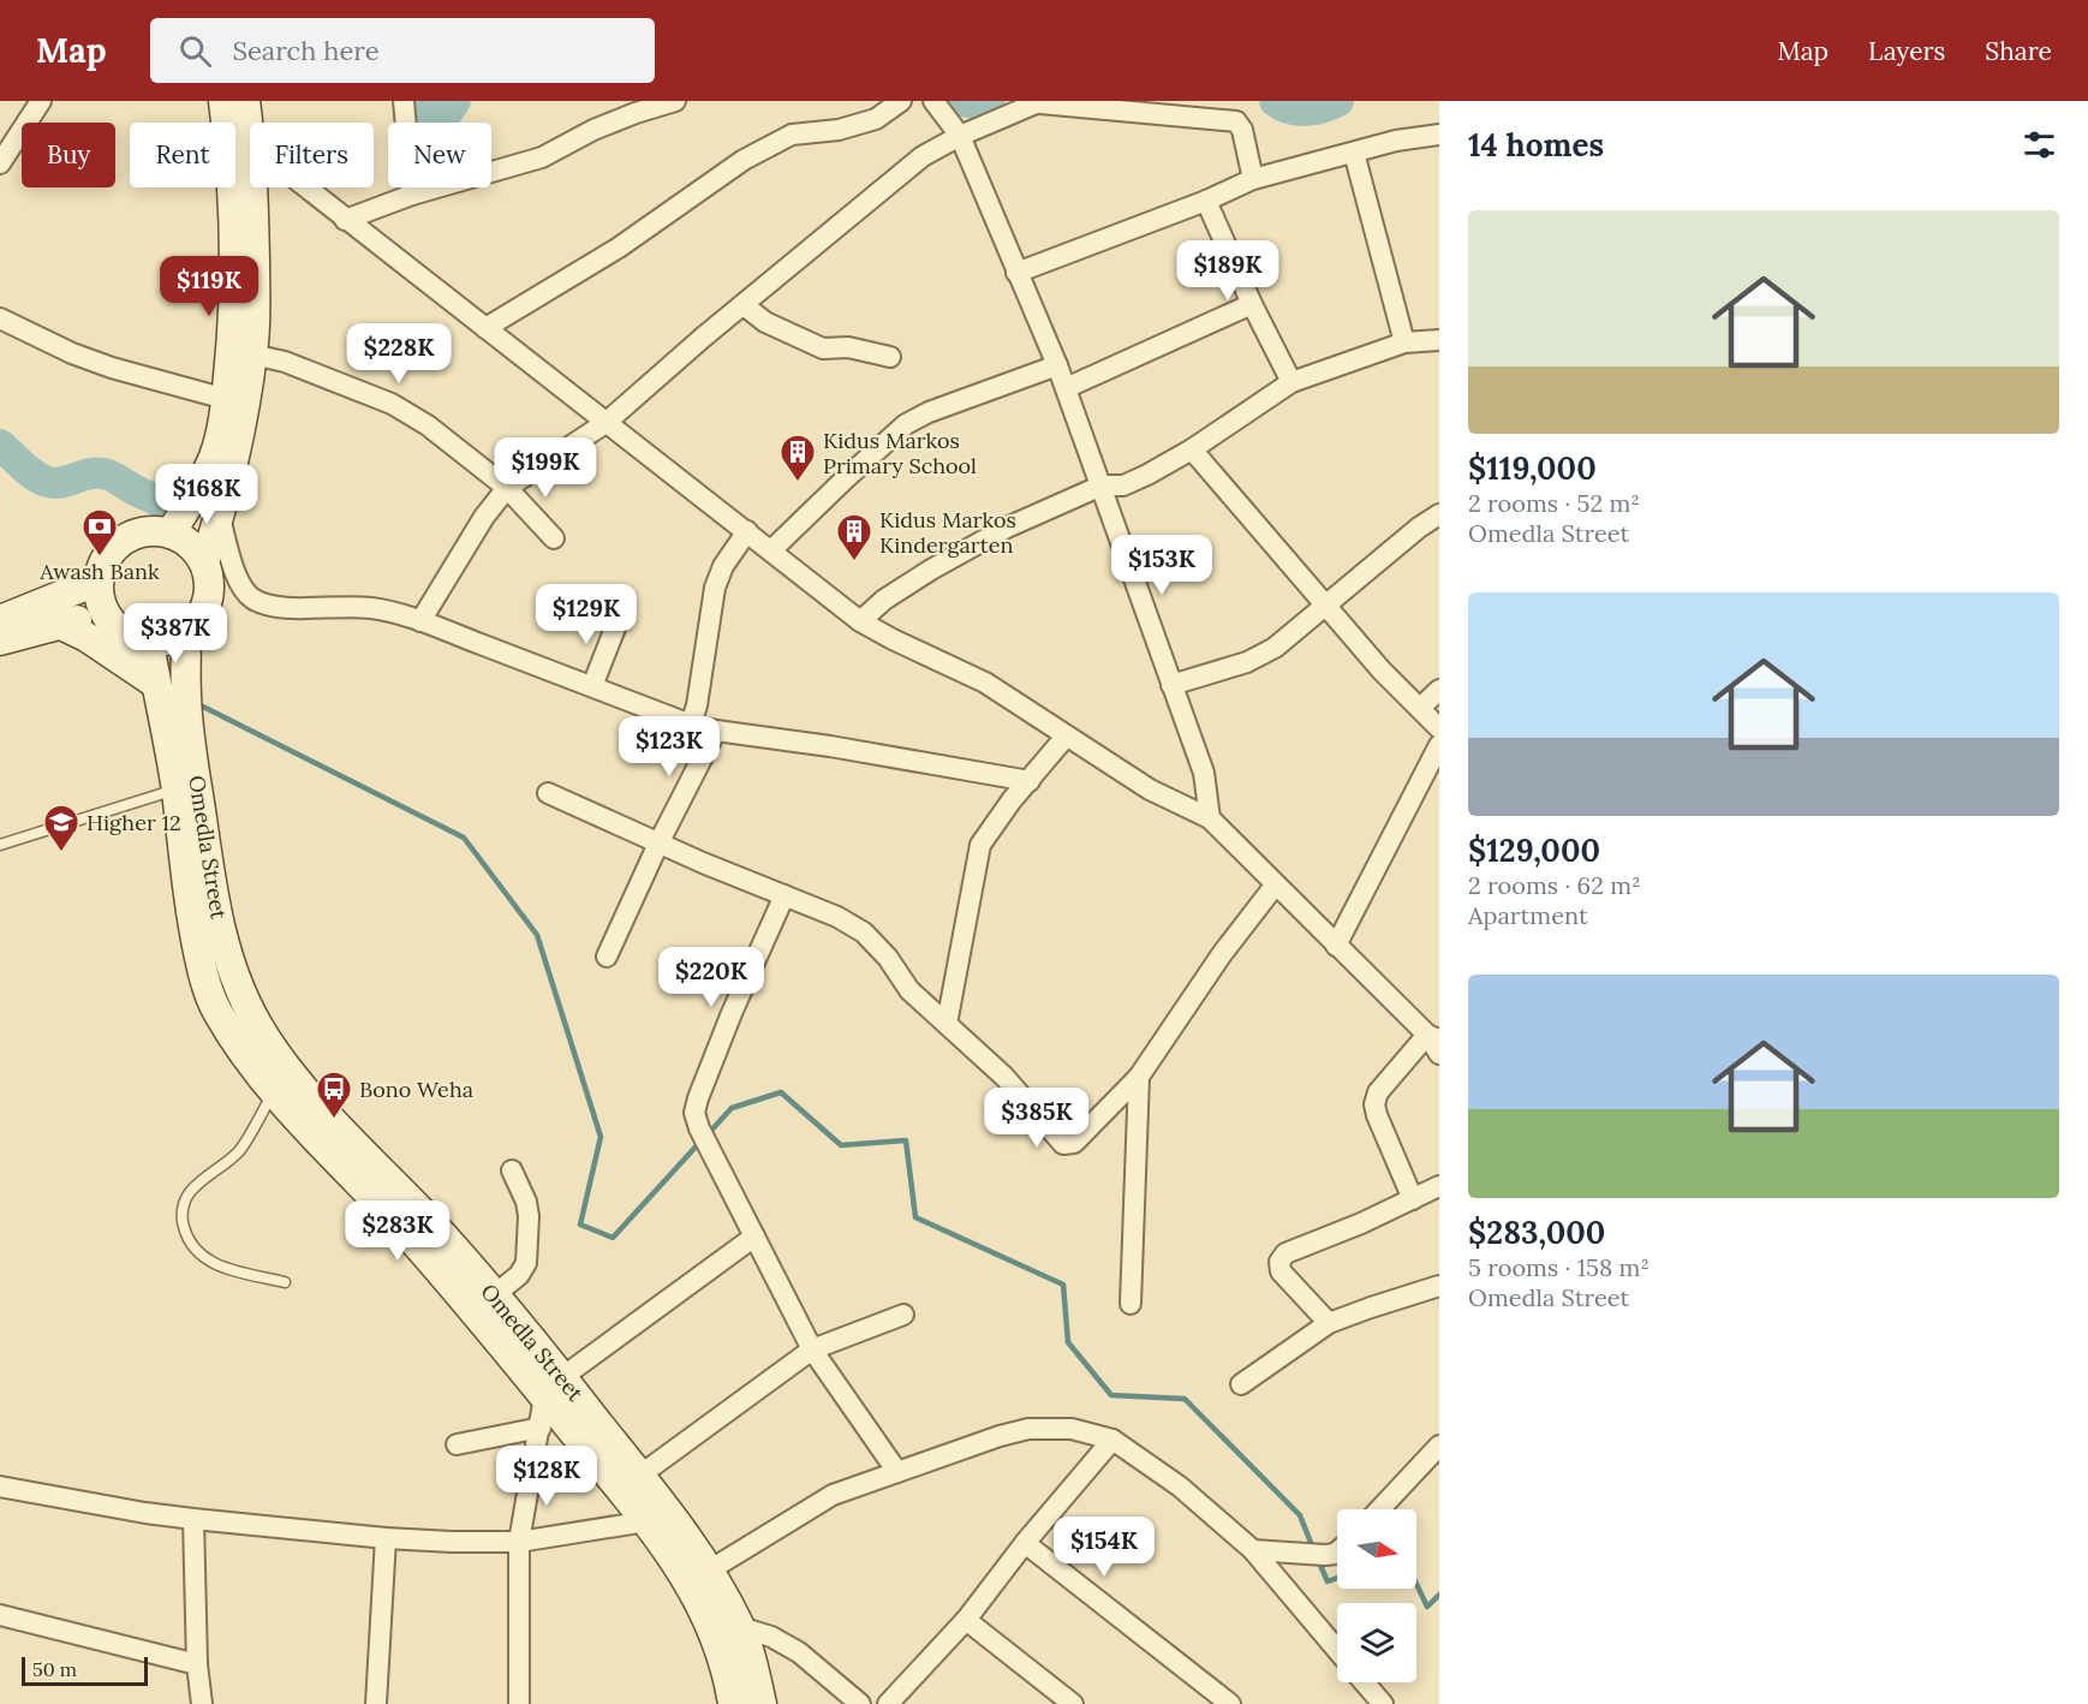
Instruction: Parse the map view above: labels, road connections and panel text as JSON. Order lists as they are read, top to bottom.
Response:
{
  "streets": {
    "main road": ["Omedla Street"]
  },
  "places": {
    "building": ["Kidus Markos Primary School", "Kidus Markos Kindergarten"],
    "bank": ["Awash Bank"],
    "school or university": ["Higher 12"],
    "bus stop": ["Bono Weha"]
  },
  "scale_bar": "50 m",
  "north": "right",
  "page": {
    "header": "Map",
    "search": "Search here",
    "nav": ["Map", "Layers", "Share"],
    "heading": "14 homes",
    "chip": [
      "Buy",
      "Rent",
      "Filters",
      "New"
    ],
    "list": [
      {
        "name": "$119,000",
        "note": "2 rooms · 52 m² · Omedla Street"
      },
      {
        "name": "$129,000",
        "note": "2 rooms · 62 m² · Apartment"
      },
      {
        "name": "$283,000",
        "note": "5 rooms · 158 m² · Omedla Street"
      }
    ],
    "price": [
      "$189K",
      "$119K",
      "$228K",
      "$199K",
      "$168K",
      "$153K",
      "$129K",
      "$387K",
      "$123K",
      "$220K",
      "$385K",
      "$283K",
      "$128K",
      "$154K"
    ],
    "scale": "50 m"
  }
}
